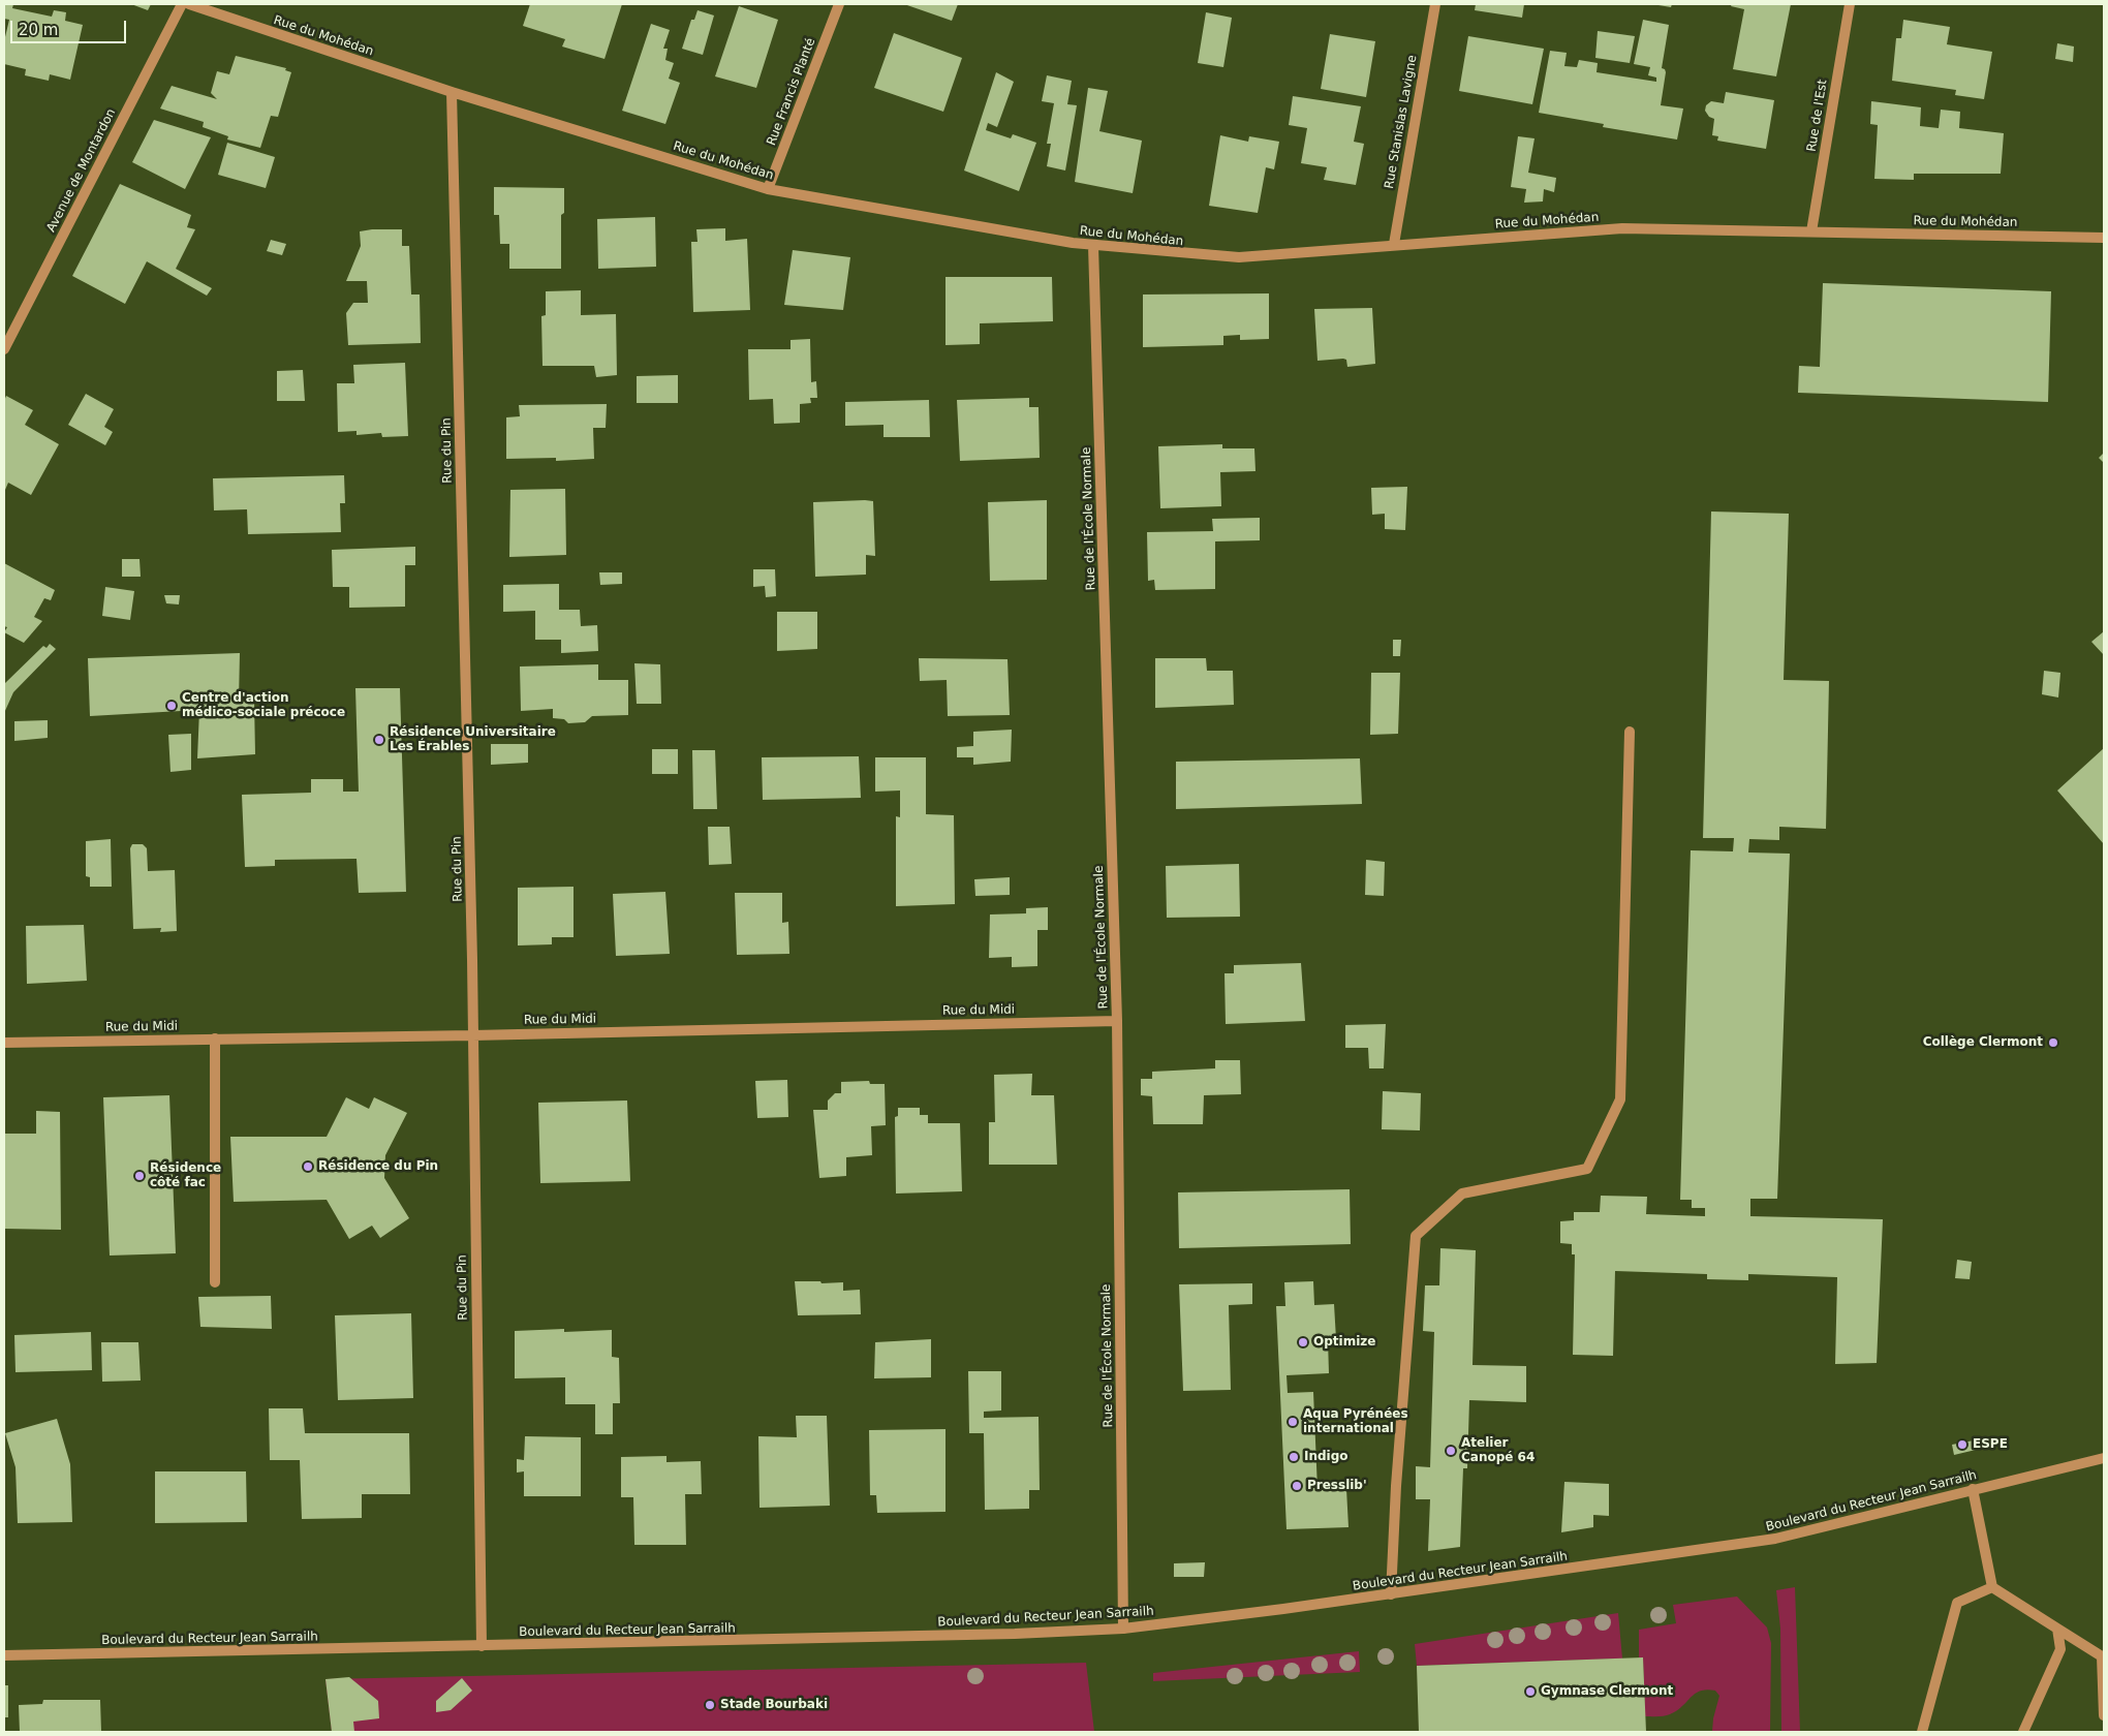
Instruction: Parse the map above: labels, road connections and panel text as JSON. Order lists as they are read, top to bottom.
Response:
{
  "streets": {
    "street": [
      "Rue du Mohédan",
      "Rue Francis Planté",
      "Rue de l'Est",
      "Rue Stanislas Lavigne",
      "Avenue de Montardon",
      "Rue du Pin",
      "Rue de l'École Normale",
      "Rue du Midi",
      "Boulevard du Recteur Jean Sarrailh"
    ]
  },
  "crossings": [
    ["Rue du Mohédan", "Rue Francis Planté"],
    ["Rue du Mohédan", "Rue de l'Est"],
    ["Rue du Mohédan", "Rue Stanislas Lavigne"],
    ["Rue du Mohédan", "Rue du Pin"],
    ["Rue du Mohédan", "Rue de l'École Normale"],
    ["Rue du Pin", "Rue du Midi"],
    ["Rue du Pin", "Boulevard du Recteur Jean Sarrailh"],
    ["Rue de l'École Normale", "Rue du Midi"],
    ["Rue de l'École Normale", "Boulevard du Recteur Jean Sarrailh"]
  ],
  "places": [
    "Centre d'action médico-sociale précoce",
    "Résidence Universitaire Les Érables",
    "Collège Clermont",
    "Résidence du Pin",
    "Résidence côté fac",
    "Optimize",
    "Aqua Pyrénées international",
    "ESPE",
    "Atelier Canopé 64",
    "Indigo",
    "Presslib'",
    "Gymnase Clermont",
    "Stade Bourbaki"
  ],
  "scale_bar": "20 m"
}
